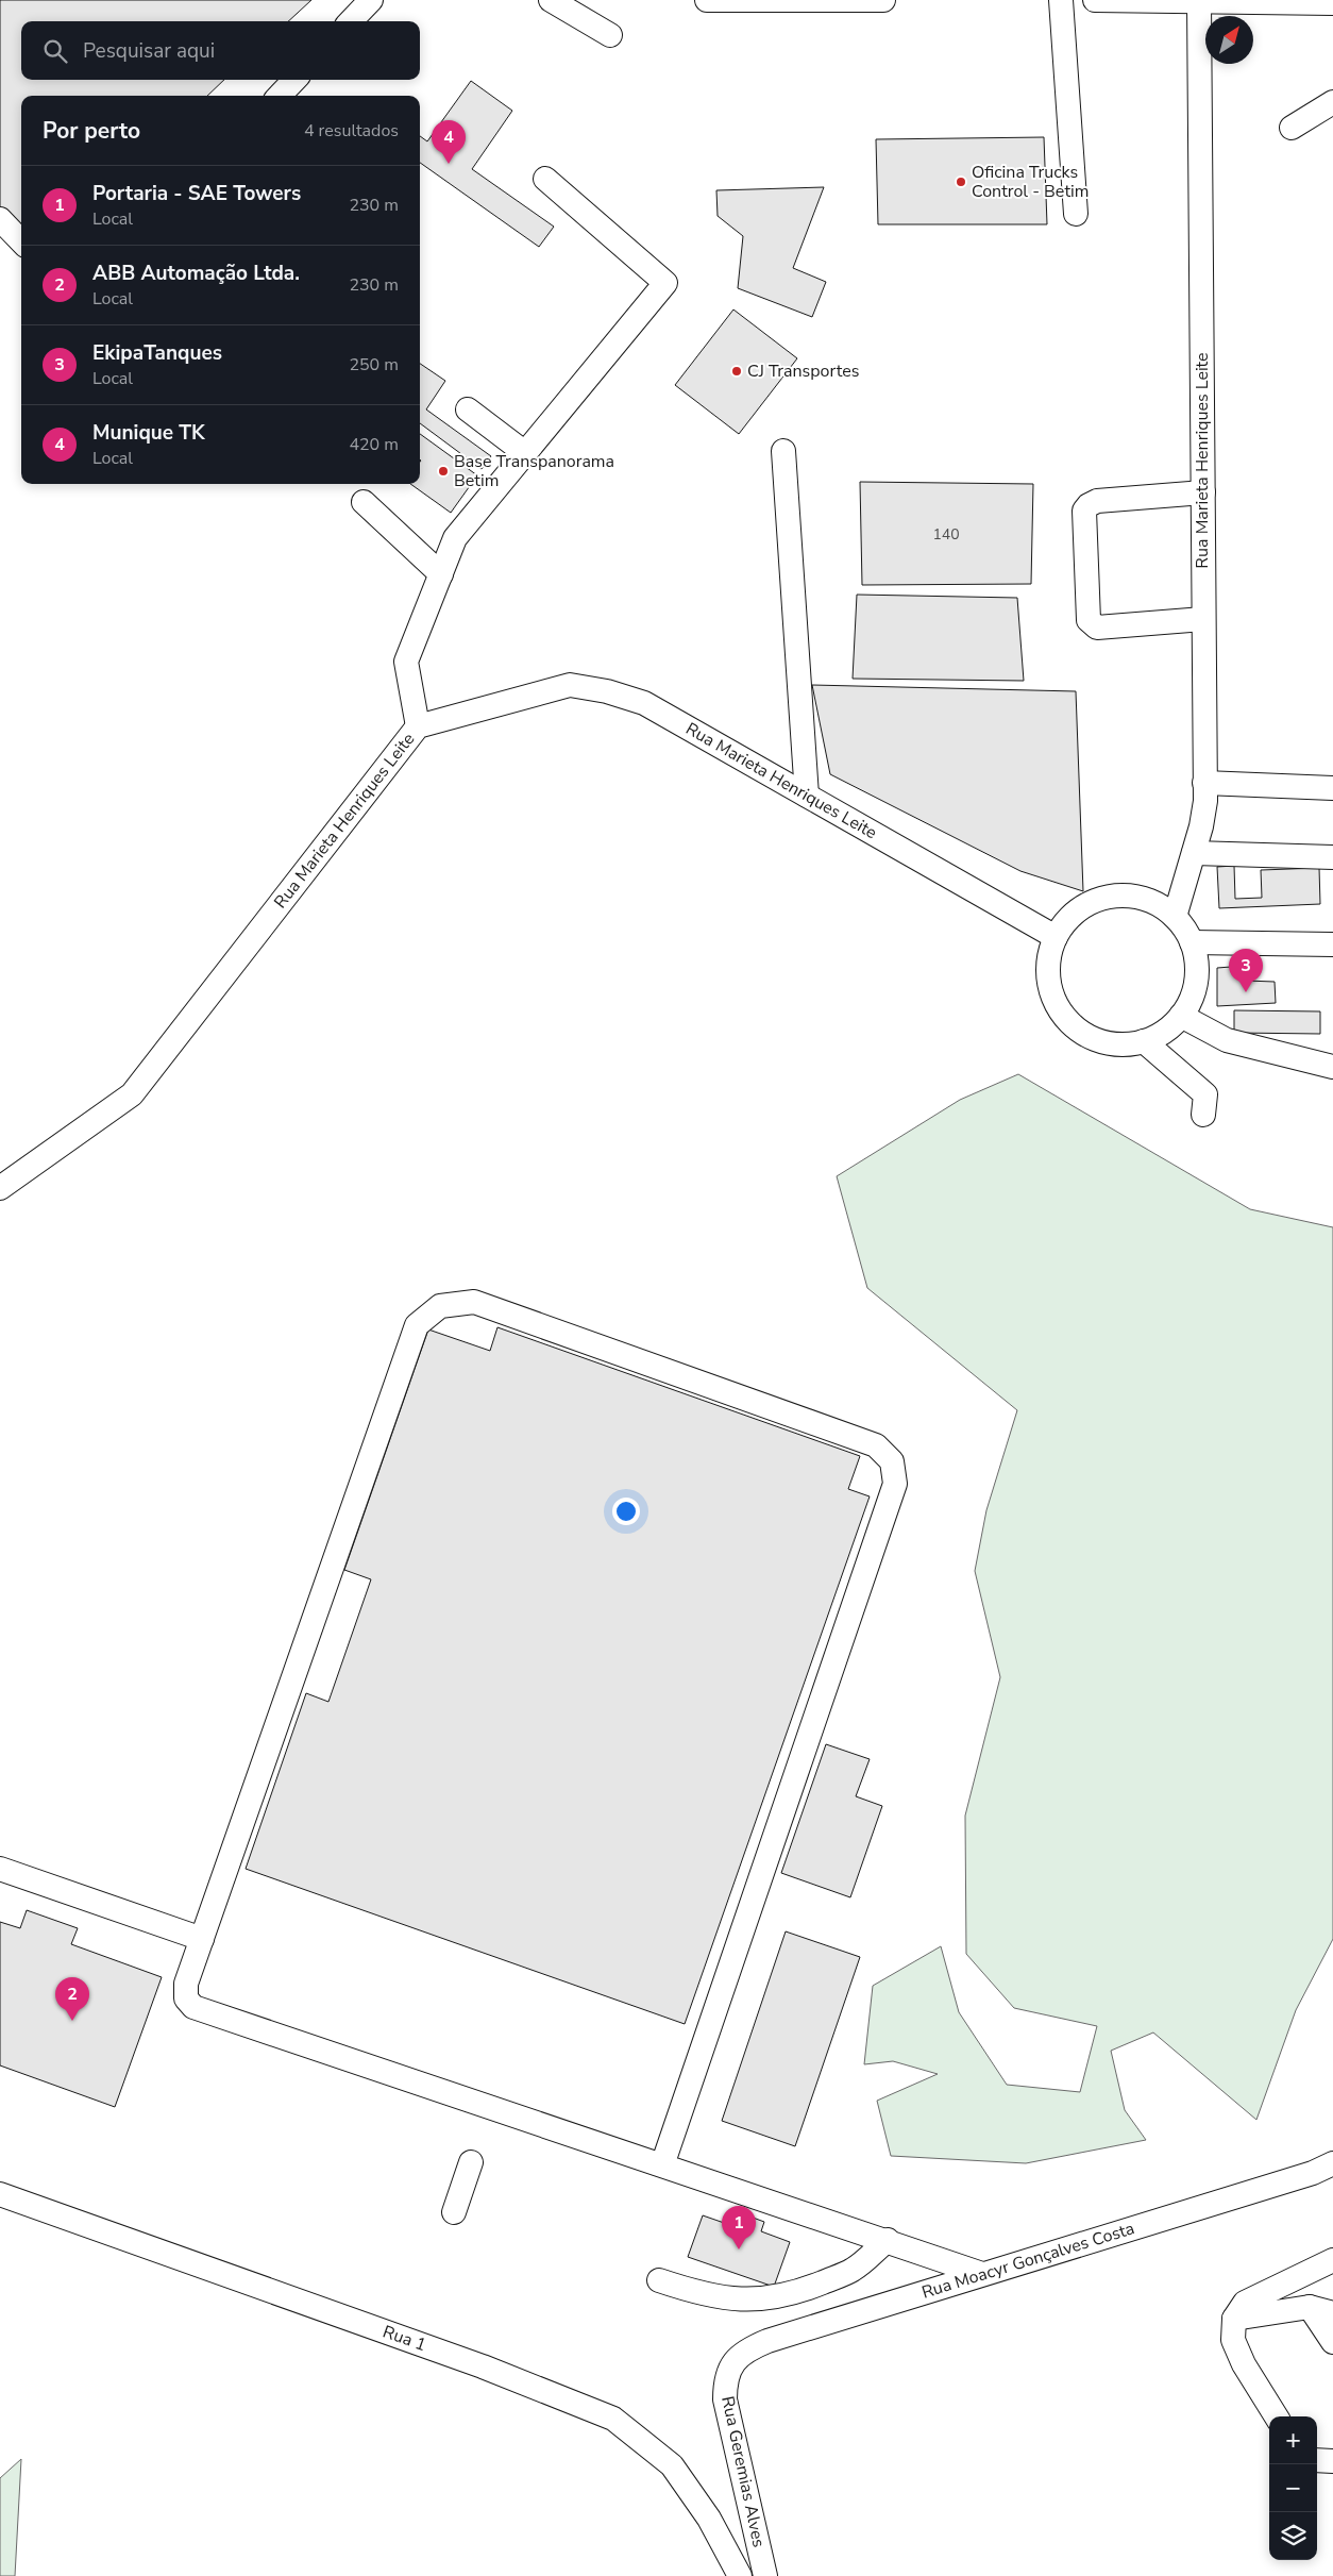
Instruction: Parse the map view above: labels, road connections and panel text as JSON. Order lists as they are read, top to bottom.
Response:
{
  "streets": {
    "street": [
      "Rua Marieta Henriques Leite",
      "Rua Moacyr Gonçalves Costa",
      "Rua 1",
      "Rua Geremias Alves"
    ]
  },
  "crossings": [
    ["Rua Moacyr Gonçalves Costa", "Rua Geremias Alves"]
  ],
  "places": ["Oficina Trucks Control - Betim", "CJ Transportes", "Base Transpanorama Betim"],
  "house_numbers": ["140"],
  "north": "top right",
  "page": {
    "search": "Pesquisar aqui",
    "heading": ["Por perto", "4 resultados"],
    "pins": [
      "4",
      "3",
      "2",
      "1"
    ],
    "list": [
      {
        "mark": "1",
        "name": "Portaria - SAE Towers",
        "note": "Local",
        "value": "230 m"
      },
      {
        "mark": "2",
        "name": "ABB Automação Ltda.",
        "note": "Local",
        "value": "230 m"
      },
      {
        "mark": "3",
        "name": "EkipaTanques",
        "note": "Local",
        "value": "250 m"
      },
      {
        "mark": "4",
        "name": "Munique TK",
        "note": "Local",
        "value": "420 m"
      }
    ],
    "map_buttons": ["+", "−"]
  }
}
